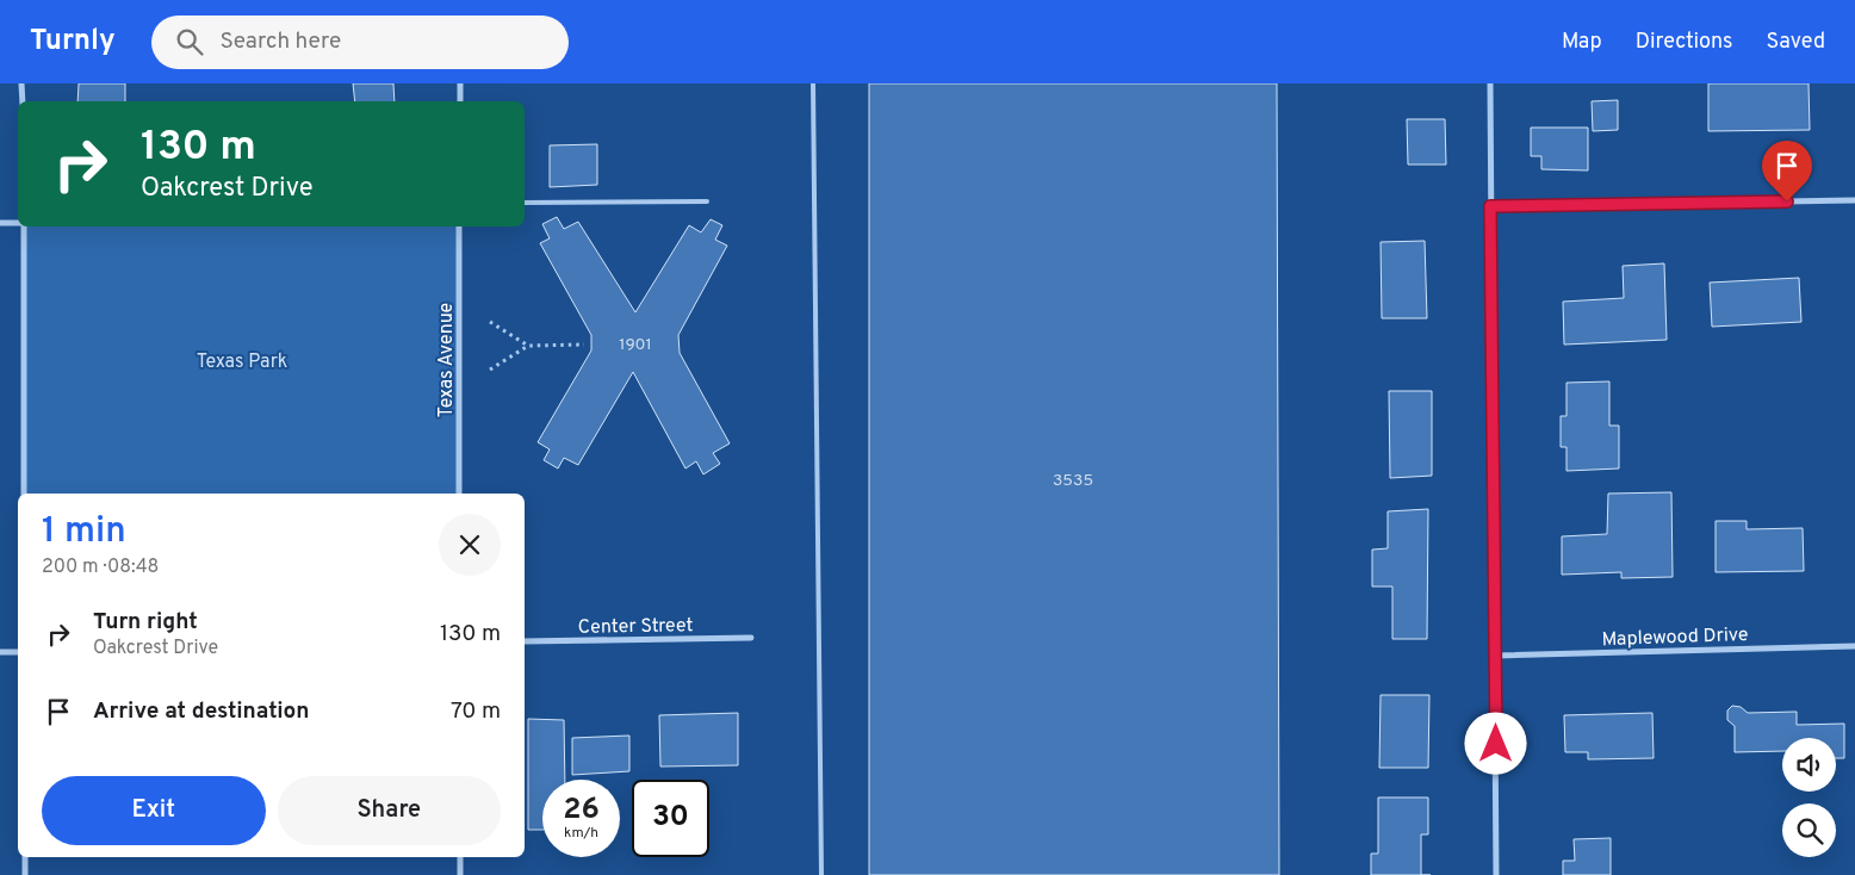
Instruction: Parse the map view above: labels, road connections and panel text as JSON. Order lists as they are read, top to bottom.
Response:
{
  "streets": {
    "street": ["Texas Avenue", "Center Street", "Maplewood Drive"]
  },
  "parks": ["Texas Park"],
  "house_numbers": ["1901", "3535"],
  "page": {
    "header": "Turnly",
    "search": "Search here",
    "nav": ["Map", "Directions", "Saved"],
    "turn": ["130 m", "Oakcrest Drive"],
    "heading": ["1 min", "200 m · 08:48"],
    "list": [
      {
        "name": "Turn right",
        "note": "Oakcrest Drive",
        "value": "130 m"
      },
      {
        "name": "Arrive at destination",
        "value": "70 m"
      }
    ],
    "buttons": ["Exit", "Share"],
    "speed": "26 km/h",
    "limit": "30"
  }
}
